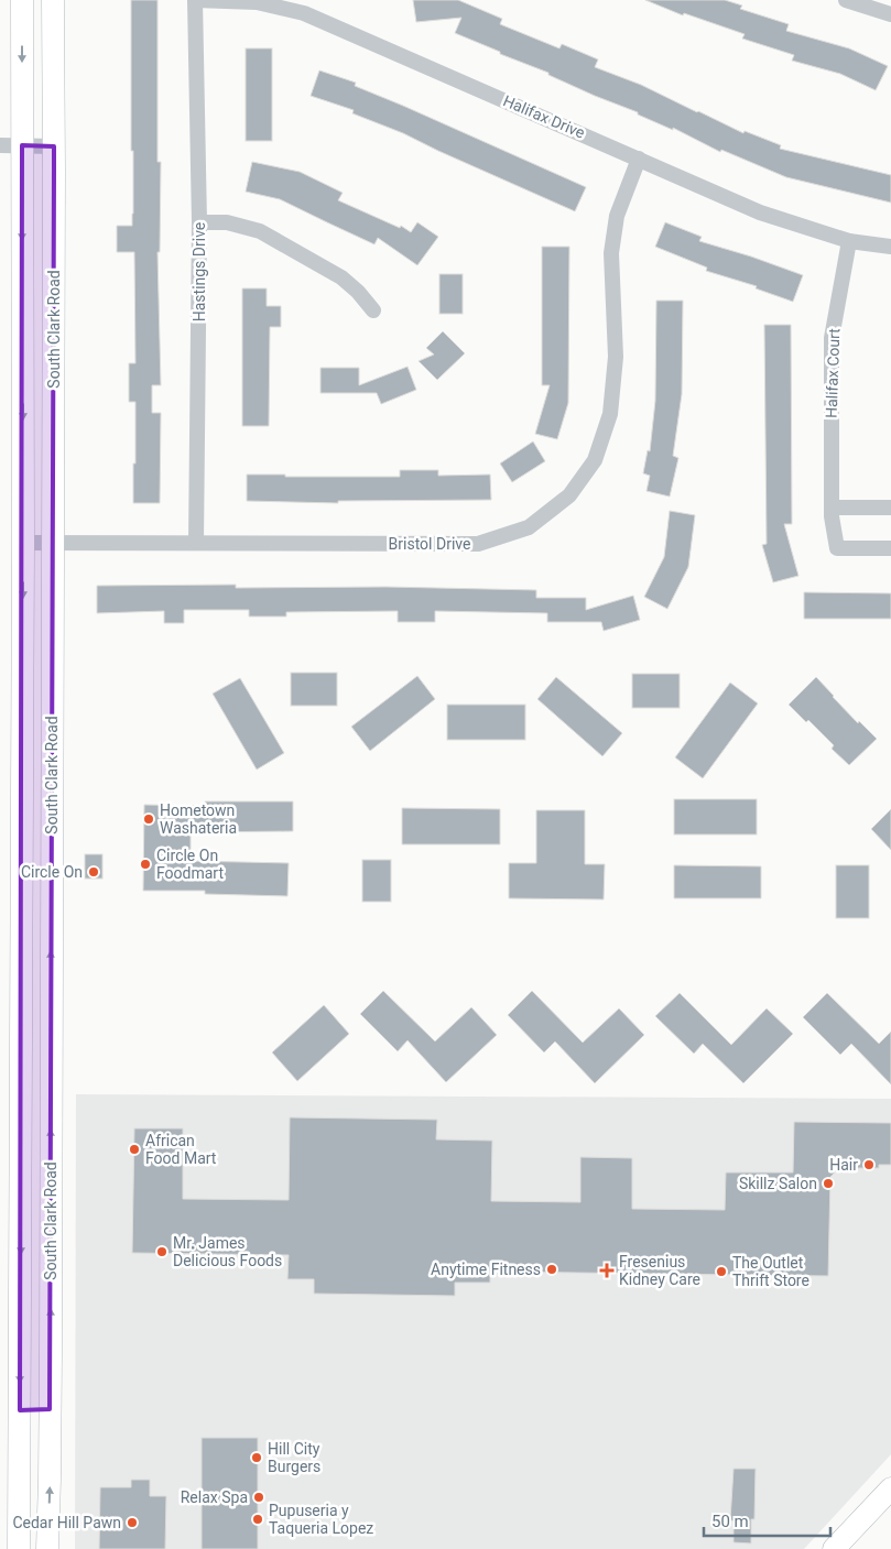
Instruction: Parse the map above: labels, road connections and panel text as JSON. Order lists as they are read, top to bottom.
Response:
{
  "streets": {
    "main road": ["South Clark Road"],
    "street": [
      "Halifax Drive",
      "Hastings Drive",
      "Halifax Court",
      "Bristol Drive"
    ]
  },
  "crossings": [
    ["Halifax Drive", "Hastings Drive"],
    ["Halifax Drive", "Halifax Court"],
    ["Halifax Drive", "Bristol Drive"],
    ["Hastings Drive", "Bristol Drive"],
    ["South Clark Road", "Bristol Drive"]
  ],
  "places": {
    "other": [
      "Hometown Washateria",
      "Circle On Foodmart",
      "Circle On",
      "African Food Mart",
      "Hair",
      "Skillz Salon",
      "Mr. James Delicious Foods",
      "Anytime Fitness",
      "The Outlet Thrift Store",
      "Hill City Burgers",
      "Relax Spa",
      "Pupuseria y Taqueria Lopez",
      "Cedar Hill Pawn"
    ],
    "health": ["Fresenius Kidney Care"]
  },
  "scale_bar": "50 m"
}
